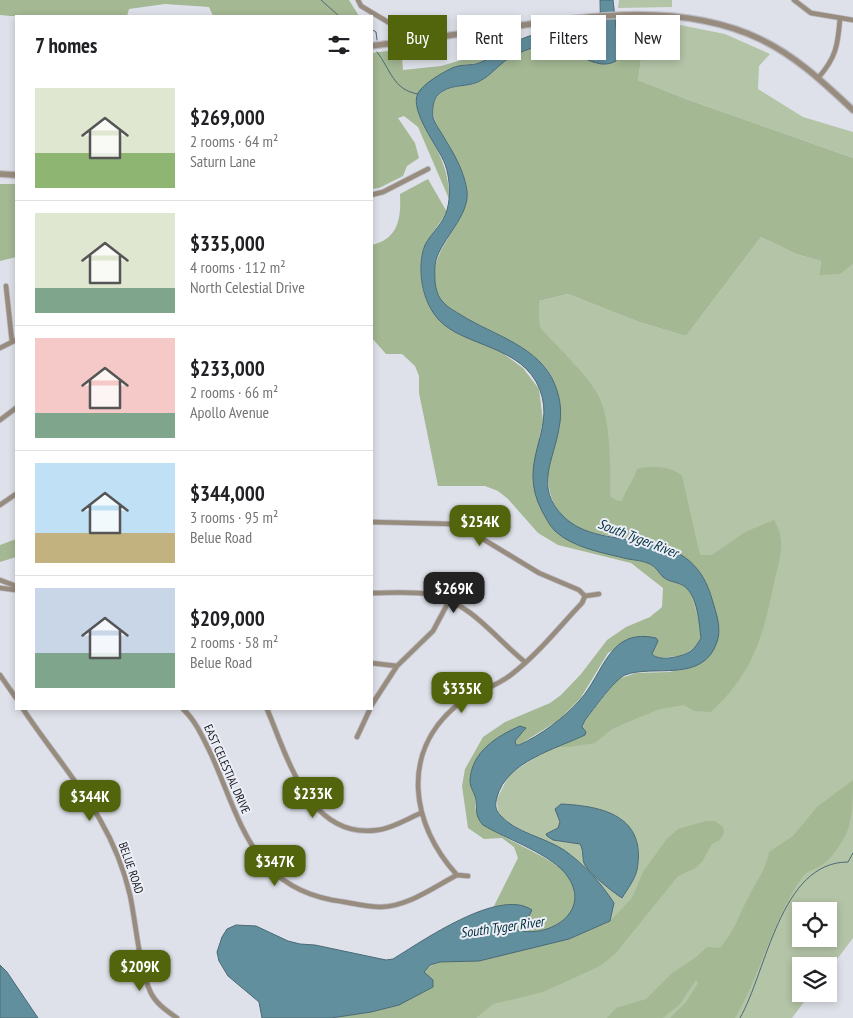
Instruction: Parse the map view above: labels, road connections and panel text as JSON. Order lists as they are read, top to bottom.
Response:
{
  "streets": {
    "street": ["EAST CELESTIAL DRIVE", "BELUE ROAD"]
  },
  "water": ["South Tyger River"],
  "page": {
    "chip": [
      "Buy",
      "Rent",
      "Filters",
      "New"
    ],
    "heading": "7 homes",
    "list": [
      {
        "name": "$269,000",
        "note": "2 rooms · 64 m² · Saturn Lane"
      },
      {
        "name": "$335,000",
        "note": "4 rooms · 112 m² · North Celestial Drive"
      },
      {
        "name": "$233,000",
        "note": "2 rooms · 66 m² · Apollo Avenue"
      },
      {
        "name": "$344,000",
        "note": "3 rooms · 95 m² · Belue Road"
      },
      {
        "name": "$209,000",
        "note": "2 rooms · 58 m² · Belue Road"
      }
    ],
    "price": [
      "$254K",
      "$269K",
      "$335K",
      "$233K",
      "$344K",
      "$347K",
      "$209K"
    ]
  }
}
